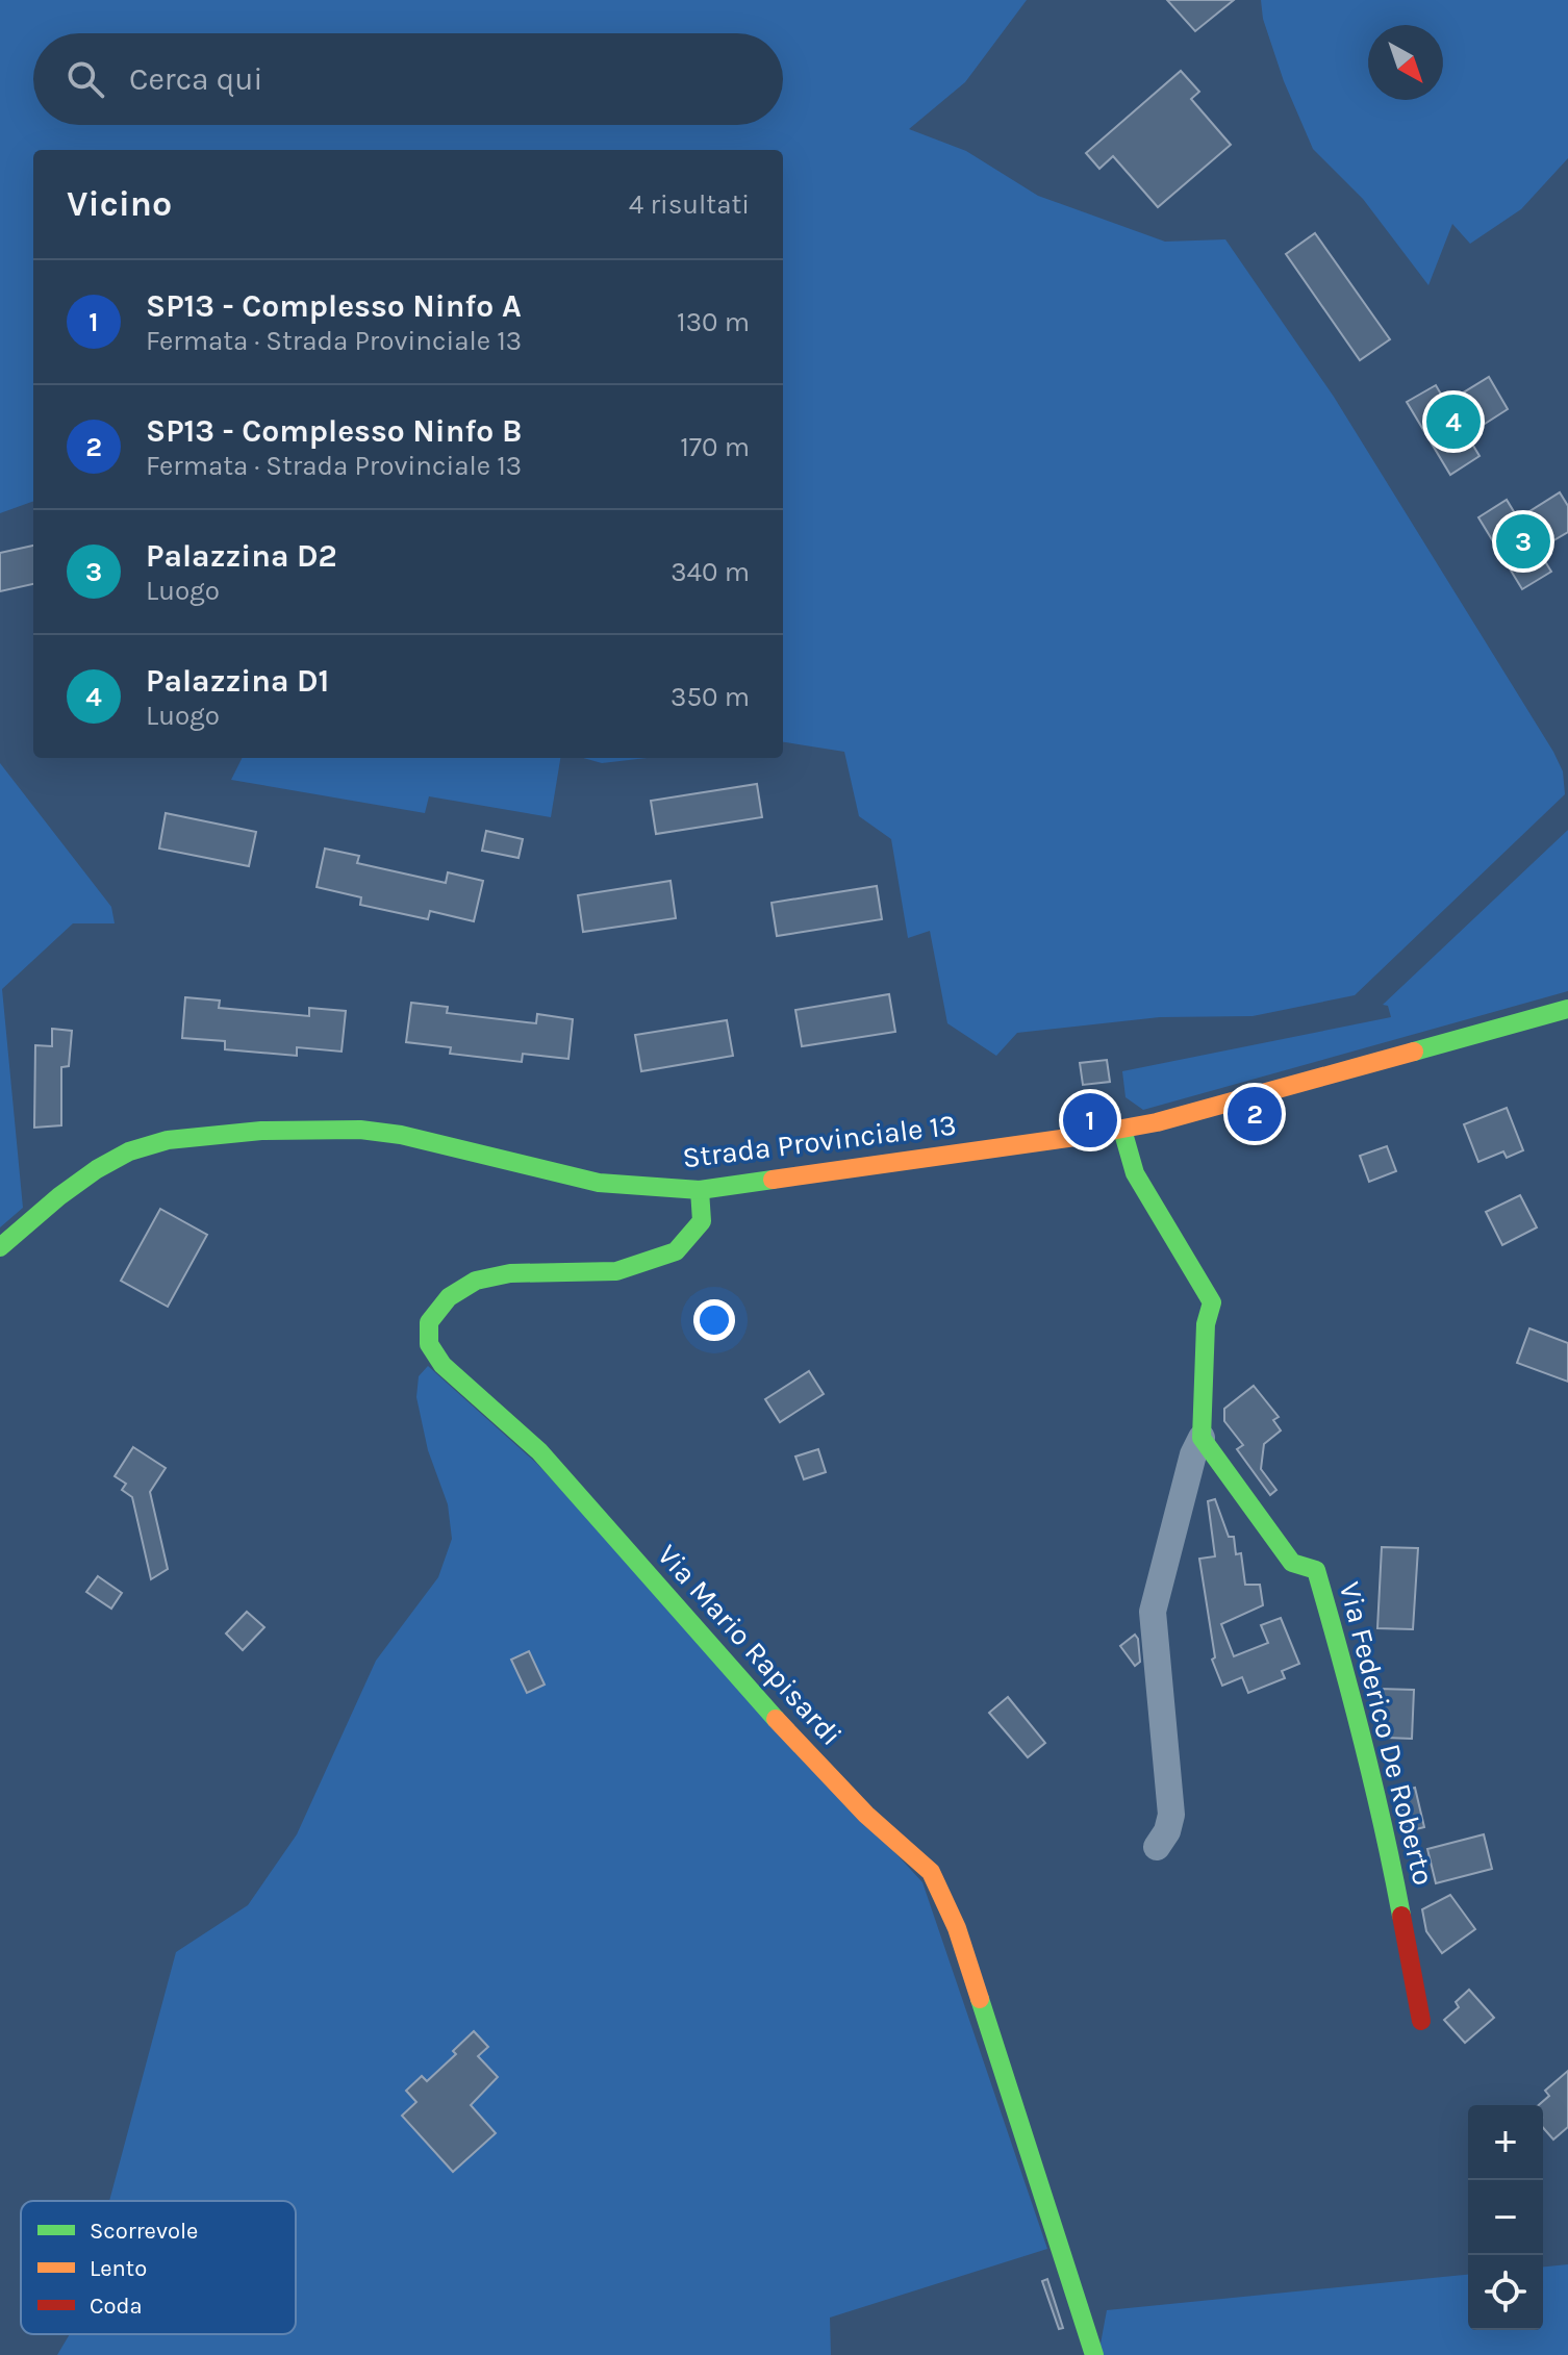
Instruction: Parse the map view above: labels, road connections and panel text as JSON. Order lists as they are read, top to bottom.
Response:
{
  "streets": {
    "street": ["Strada Provinciale 13", "Via Mario Rapisardi", "Via Federico De Roberto"]
  },
  "crossings": [
    ["Strada Provinciale 13", "Via Mario Rapisardi"]
  ],
  "legend": ["Scorrevole", "Lento", "Coda"],
  "north": "bottom right",
  "page": {
    "search": "Cerca qui",
    "heading": ["Vicino", "4 risultati"],
    "list": [
      {
        "mark": "1",
        "name": "SP13 - Complesso Ninfo A",
        "note": "Fermata · Strada Provinciale 13",
        "value": "130 m"
      },
      {
        "mark": "2",
        "name": "SP13 - Complesso Ninfo B",
        "note": "Fermata · Strada Provinciale 13",
        "value": "170 m"
      },
      {
        "mark": "3",
        "name": "Palazzina D2",
        "note": "Luogo",
        "value": "340 m"
      },
      {
        "mark": "4",
        "name": "Palazzina D1",
        "note": "Luogo",
        "value": "350 m"
      }
    ],
    "pins": [
      "4",
      "3",
      "2",
      "1"
    ],
    "map_buttons": ["+", "−"]
  }
}
